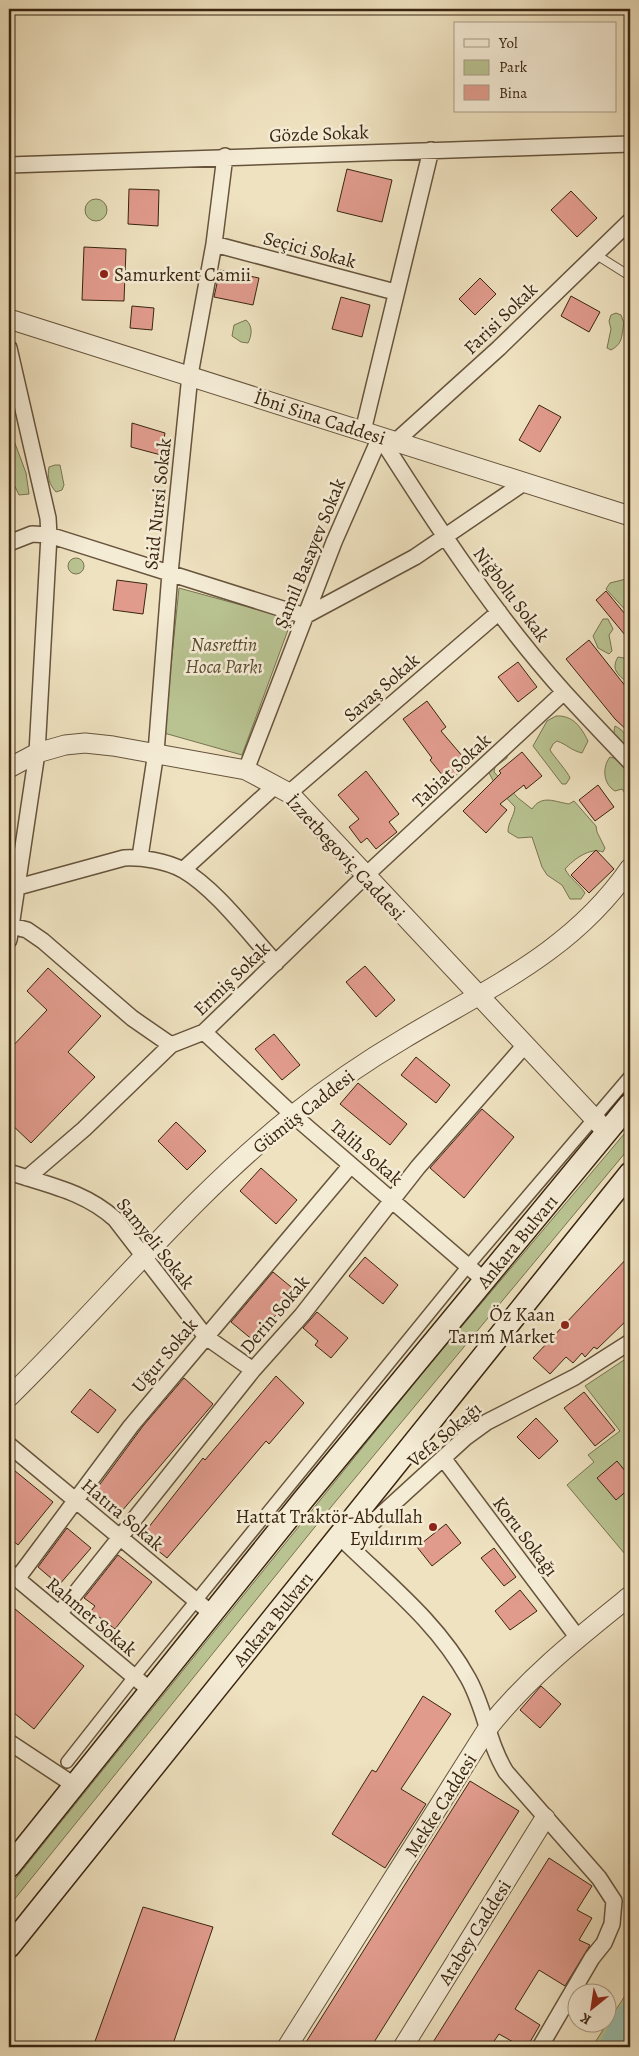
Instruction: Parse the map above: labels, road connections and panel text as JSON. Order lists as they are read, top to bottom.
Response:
{
  "streets": {
    "main road": ["Ankara Bulvarı"],
    "street": [
      "Gözde Sokak",
      "Seçici Sokak",
      "Farisi Sokak",
      "İbni Sina Caddesi",
      "Said Nursi Sokak",
      "Şamil Basayev Sokak",
      "Niğbolu Sokak",
      "Savaş Sokak",
      "Tabiat Sokak",
      "İzzetbegoviç Caddesi",
      "Ermiş Sokak",
      "Gümüş Caddesi",
      "Talih Sokak",
      "Samyeli Sokak",
      "Derin Sokak",
      "Uğur Sokak",
      "Vefa Sokağı",
      "Hatıra Sokak",
      "Koru Sokağı",
      "Rahmet Sokak",
      "Mekke Caddesi",
      "Atabey Caddesi"
    ]
  },
  "crossings": [
    ["Gözde Sokak", "Said Nursi Sokak"],
    ["Gözde Sokak", "Şamil Basayev Sokak"],
    ["Seçici Sokak", "Said Nursi Sokak"],
    ["Seçici Sokak", "Şamil Basayev Sokak"],
    ["Farisi Sokak", "İbni Sina Caddesi"],
    ["Farisi Sokak", "Şamil Basayev Sokak"],
    ["Farisi Sokak", "Niğbolu Sokak"],
    ["İbni Sina Caddesi", "Said Nursi Sokak"],
    ["İbni Sina Caddesi", "Şamil Basayev Sokak"],
    ["İbni Sina Caddesi", "Niğbolu Sokak"],
    ["Said Nursi Sokak", "İzzetbegoviç Caddesi"],
    ["Şamil Basayev Sokak", "Niğbolu Sokak"],
    ["Şamil Basayev Sokak", "İzzetbegoviç Caddesi"],
    ["Niğbolu Sokak", "Savaş Sokak"],
    ["Niğbolu Sokak", "Tabiat Sokak"],
    ["Savaş Sokak", "İzzetbegoviç Caddesi"],
    ["Tabiat Sokak", "İzzetbegoviç Caddesi"],
    ["Tabiat Sokak", "Ermiş Sokak"],
    ["İzzetbegoviç Caddesi", "Ermiş Sokak"],
    ["İzzetbegoviç Caddesi", "Gümüş Caddesi"],
    ["İzzetbegoviç Caddesi", "Ankara Bulvarı"],
    ["İzzetbegoviç Caddesi", "Derin Sokak"],
    ["Ermiş Sokak", "Talih Sokak"],
    ["Ermiş Sokak", "Samyeli Sokak"],
    ["Gümüş Caddesi", "Talih Sokak"],
    ["Gümüş Caddesi", "Samyeli Sokak"],
    ["Talih Sokak", "Ankara Bulvarı"],
    ["Talih Sokak", "Derin Sokak"],
    ["Talih Sokak", "Uğur Sokak"],
    ["Ankara Bulvarı", "Vefa Sokağı"],
    ["Ankara Bulvarı", "Hatıra Sokak"],
    ["Ankara Bulvarı", "Rahmet Sokak"],
    ["Samyeli Sokak", "Derin Sokak"],
    ["Samyeli Sokak", "Uğur Sokak"],
    ["Derin Sokak", "Hatıra Sokak"],
    ["Derin Sokak", "Rahmet Sokak"],
    ["Uğur Sokak", "Hatıra Sokak"],
    ["Uğur Sokak", "Rahmet Sokak"],
    ["Vefa Sokağı", "Koru Sokağı"],
    ["Koru Sokağı", "Mekke Caddesi"]
  ],
  "parks": ["Nasrettin Hoca Parkı"],
  "places": ["Samurkent Camii", "Öz Kaan Tarım Market", "Hattat Traktör-Abdullah Eyıldırım"],
  "legend": ["Yol", "Park", "Bina"],
  "north": "bottom left"
}
